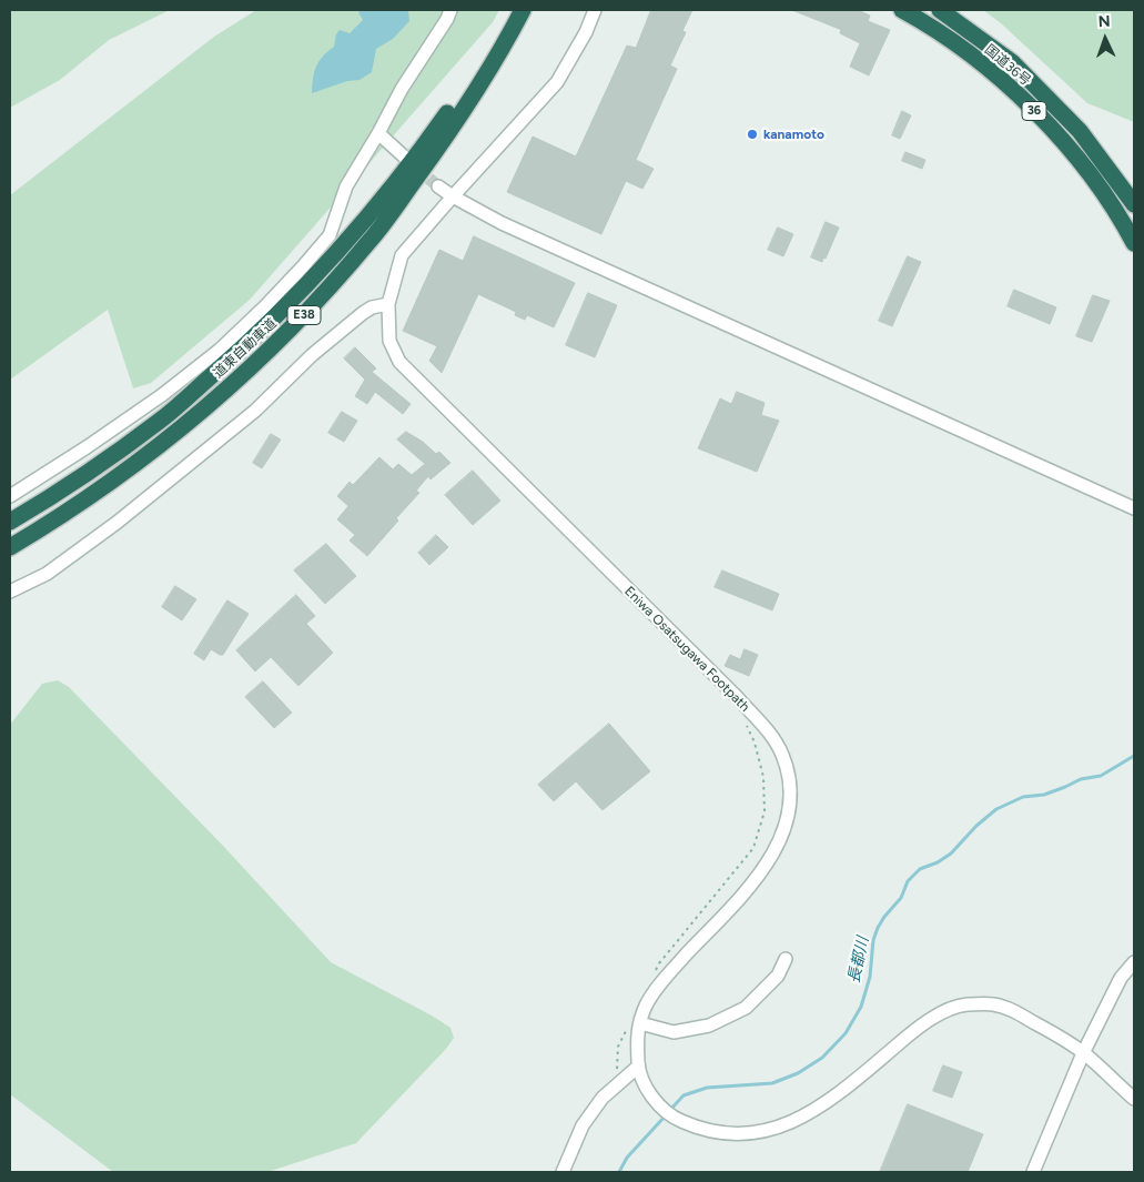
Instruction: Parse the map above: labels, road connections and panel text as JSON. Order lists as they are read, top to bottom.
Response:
{
  "streets": {
    "highway": [
      "国道36号",
      "36",
      "E38",
      "道東自動車道"
    ],
    "path": ["Eniwa Osatsugawa Footpath"]
  },
  "water": ["長都川"],
  "places": ["kanamoto"],
  "north": "top"
}
